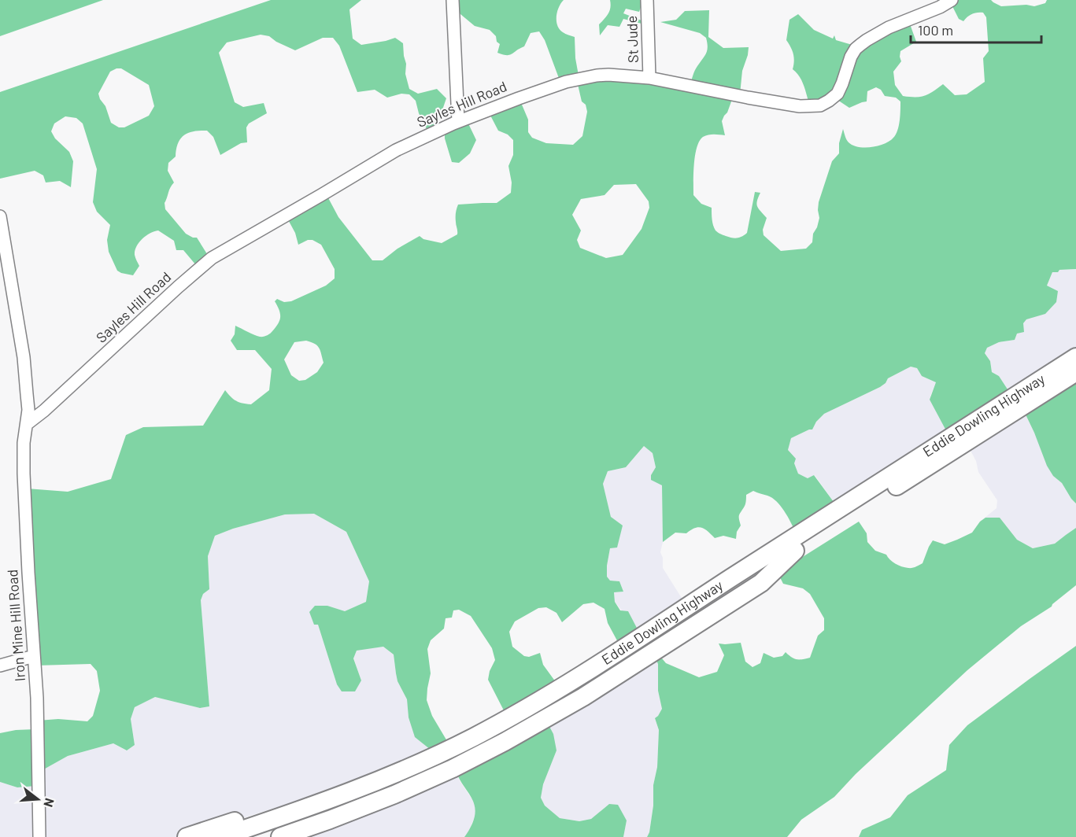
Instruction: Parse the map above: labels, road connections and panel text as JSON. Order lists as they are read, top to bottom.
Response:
{
  "streets": {
    "highway": ["Eddie Dowling Highway"],
    "street": ["St Jude", "Sayles Hill Road", "Iron Mine Hill Road"]
  },
  "crossings": [
    ["St Jude", "Sayles Hill Road"],
    ["Sayles Hill Road", "Iron Mine Hill Road"]
  ],
  "scale_bar": "100 m",
  "north": "right"
}
